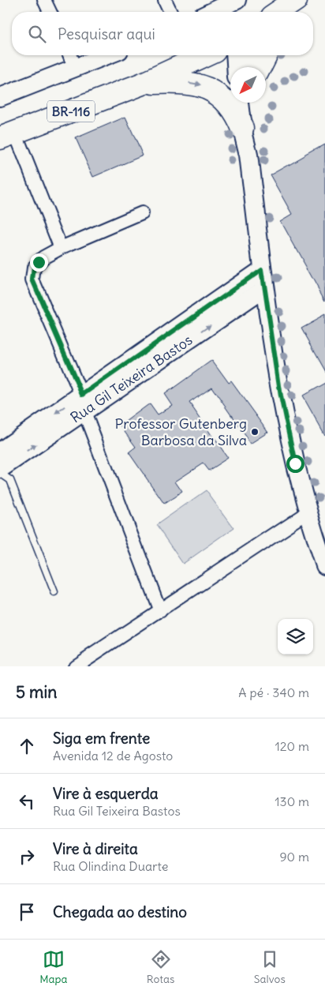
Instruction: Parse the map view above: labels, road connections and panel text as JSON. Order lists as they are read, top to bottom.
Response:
{
  "streets": {
    "highway": ["BR-116"],
    "street": ["Rua Gil Teixeira Bastos"]
  },
  "places": ["Professor Gutenberg Barbosa da Silva"],
  "north": "bottom left",
  "page": {
    "search": "Pesquisar aqui",
    "heading": ["5 min", "A pé · 340 m"],
    "list": [
      ["Siga em frente", "Avenida 12 de Agosto", "120 m"],
      ["Vire à esquerda", "Rua Gil Teixeira Bastos", "130 m"],
      ["Vire à direita", "Rua Olindina Duarte", "90 m"],
      "Chegada ao destino"
    ],
    "nav": ["Mapa", "Rotas", "Salvos"]
  }
}
